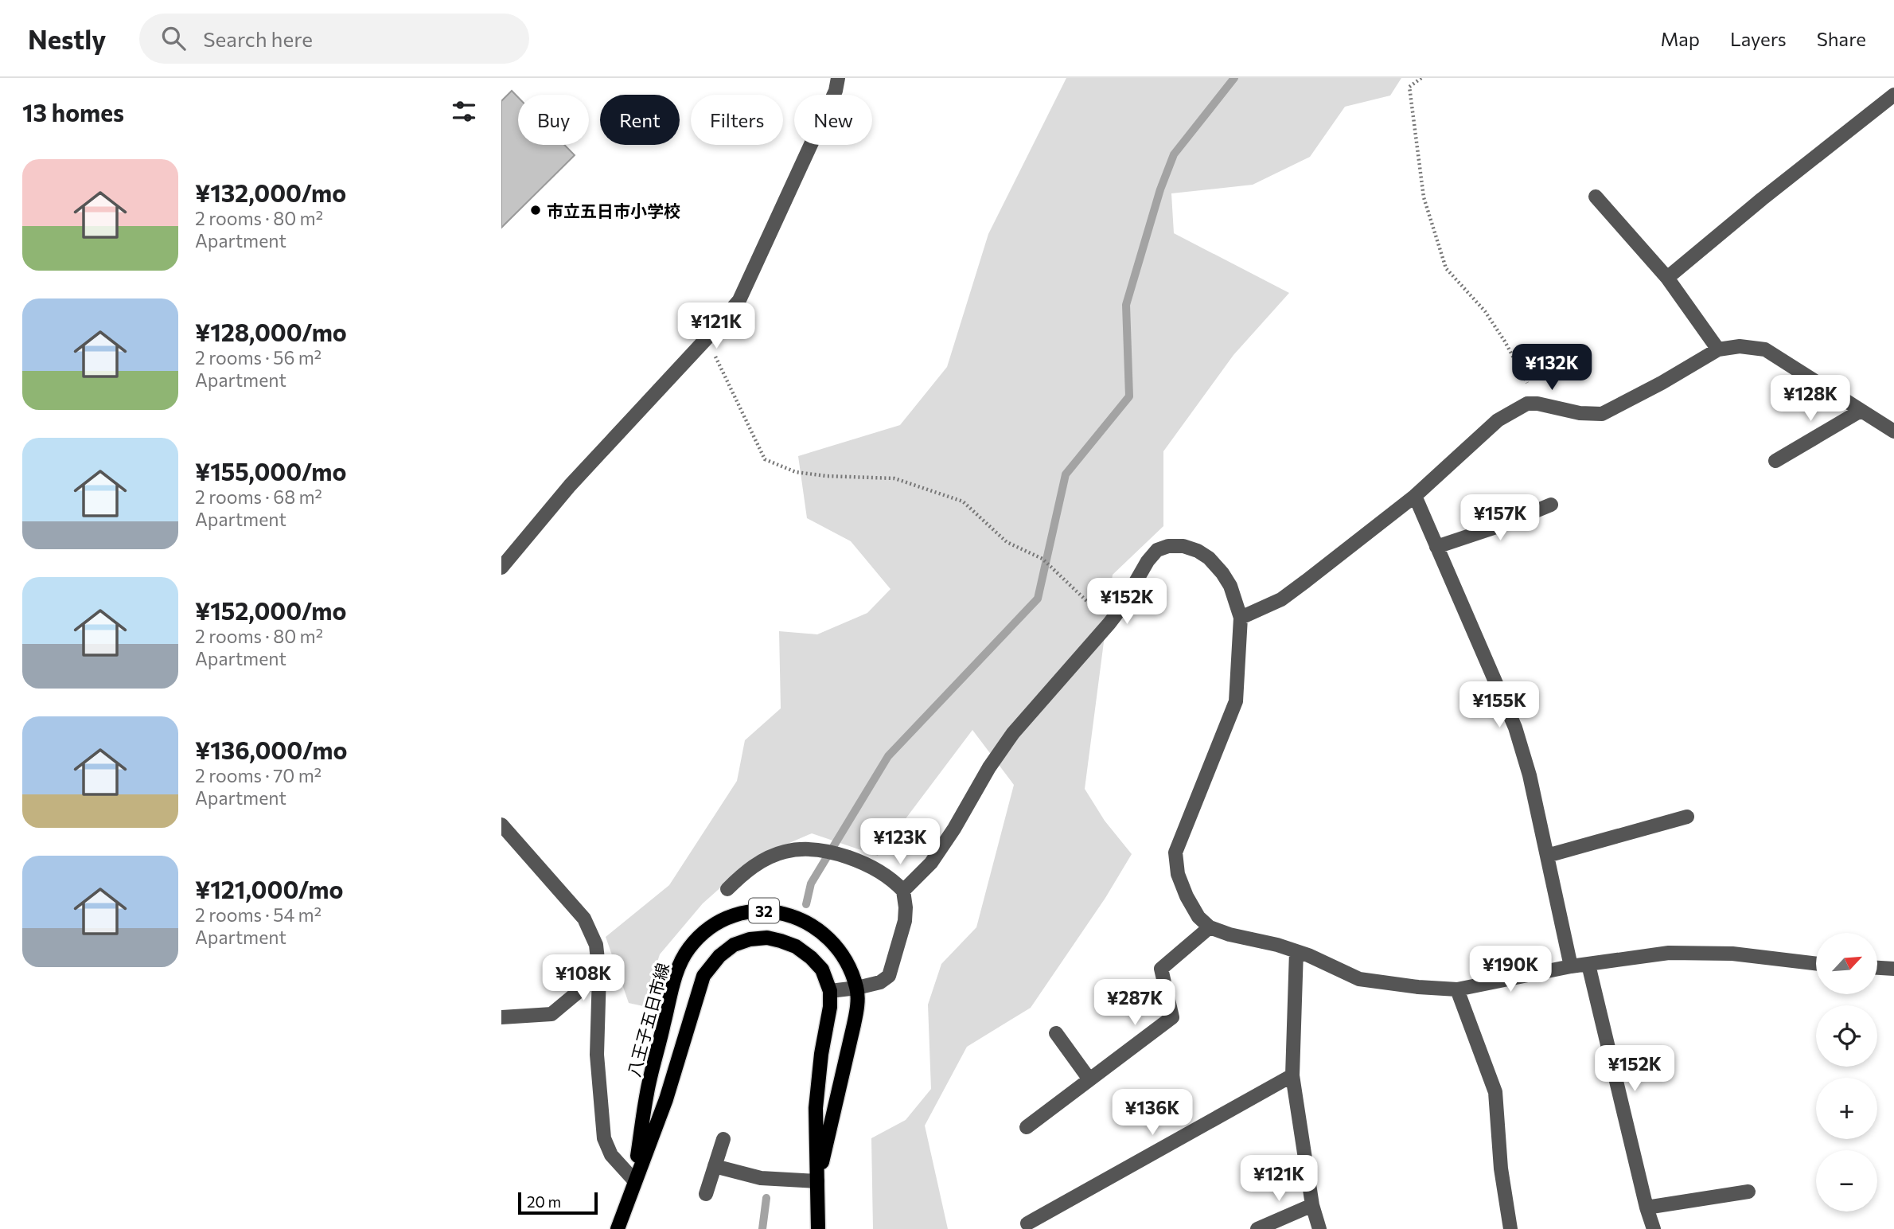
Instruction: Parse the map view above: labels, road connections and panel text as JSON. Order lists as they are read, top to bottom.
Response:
{
  "streets": {
    "main road": ["32", "八王子五日市線"]
  },
  "places": ["市立五日市小学校"],
  "scale_bar": "20 m",
  "north": "top right",
  "page": {
    "header": "Nestly",
    "search": "Search here",
    "nav": ["Map", "Layers", "Share"],
    "heading": "13 homes",
    "chip": [
      "Buy",
      "Rent",
      "Filters",
      "New"
    ],
    "list": [
      {
        "name": "¥132,000/mo",
        "note": "2 rooms · 80 m² · Apartment"
      },
      {
        "name": "¥128,000/mo",
        "note": "2 rooms · 56 m² · Apartment"
      },
      {
        "name": "¥155,000/mo",
        "note": "2 rooms · 68 m² · Apartment"
      },
      {
        "name": "¥152,000/mo",
        "note": "2 rooms · 80 m² · Apartment"
      },
      {
        "name": "¥136,000/mo",
        "note": "2 rooms · 70 m² · Apartment"
      },
      {
        "name": "¥121,000/mo",
        "note": "2 rooms · 54 m² · Apartment"
      }
    ],
    "price": [
      "¥121K",
      "¥132K",
      "¥128K",
      "¥157K",
      "¥152K",
      "¥155K",
      "¥123K",
      "¥190K",
      "¥108K",
      "¥287K",
      "¥152K",
      "¥136K",
      "¥121K"
    ],
    "map_buttons": ["+", "−"],
    "scale": "20 m"
  }
}
